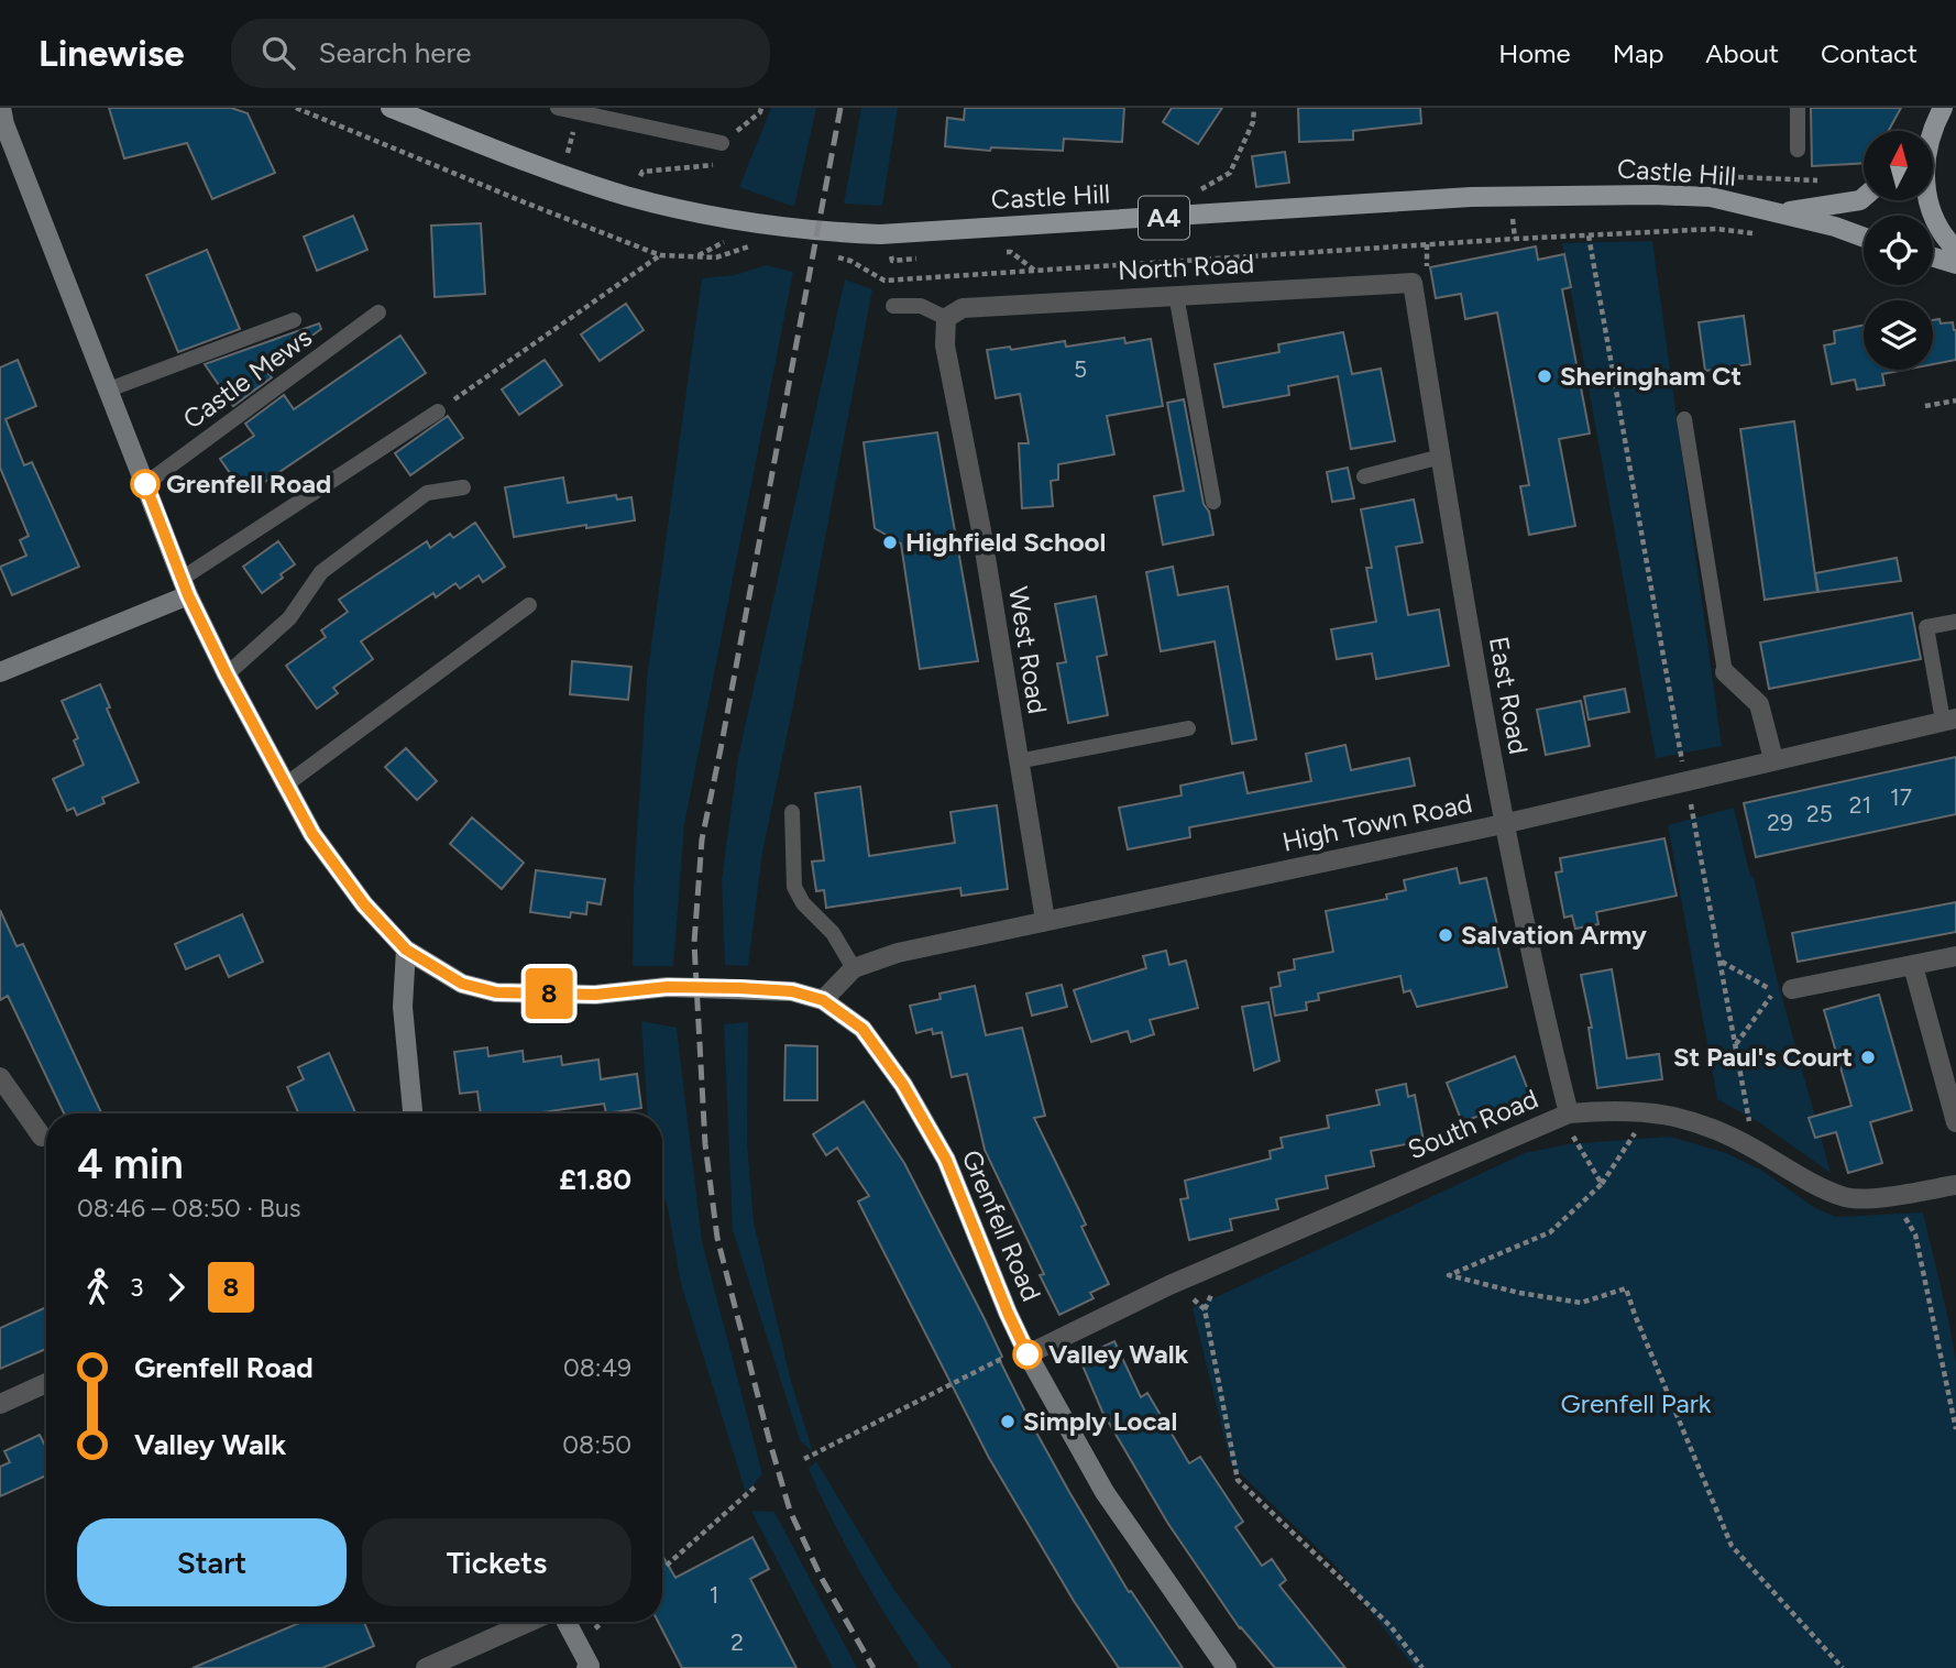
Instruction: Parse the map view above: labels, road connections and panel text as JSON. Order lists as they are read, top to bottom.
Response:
{
  "streets": {
    "main road": ["Castle Hill", "A4"],
    "street": [
      "North Road",
      "West Road",
      "East Road",
      "High Town Road",
      "South Road",
      "Grenfell Road"
    ],
    "lane": ["Castle Mews"]
  },
  "crossings": [
    ["Castle Hill", "A4"],
    ["North Road", "West Road"],
    ["North Road", "East Road"],
    ["Castle Mews", "Grenfell Road"],
    ["West Road", "High Town Road"],
    ["East Road", "High Town Road"],
    ["East Road", "South Road"],
    ["High Town Road", "Grenfell Road"],
    ["South Road", "Grenfell Road"]
  ],
  "parks": ["Grenfell Park"],
  "places": [
    "Sheringham Ct",
    "Grenfell Road",
    "Highfield School",
    "Salvation Army",
    "St Paul's Court",
    "Valley Walk",
    "Simply Local"
  ],
  "lines": ["bus line 8"],
  "house_numbers": [
    "5",
    "17",
    "21",
    "25",
    "29",
    "1",
    "2"
  ],
  "north": "top",
  "page": {
    "header": "Linewise",
    "search": "Search here",
    "nav": [
      "Home",
      "Map",
      "About",
      "Contact"
    ],
    "on_map": "8",
    "heading": ["4 min", "08:46 – 08:50 · Bus", "£1.80"],
    "legs": ["3", "8"],
    "list": [
      {
        "name": "Grenfell Road",
        "value": "08:49"
      },
      {
        "name": "Valley Walk",
        "value": "08:50"
      }
    ],
    "buttons": ["Start", "Tickets"]
  }
}
